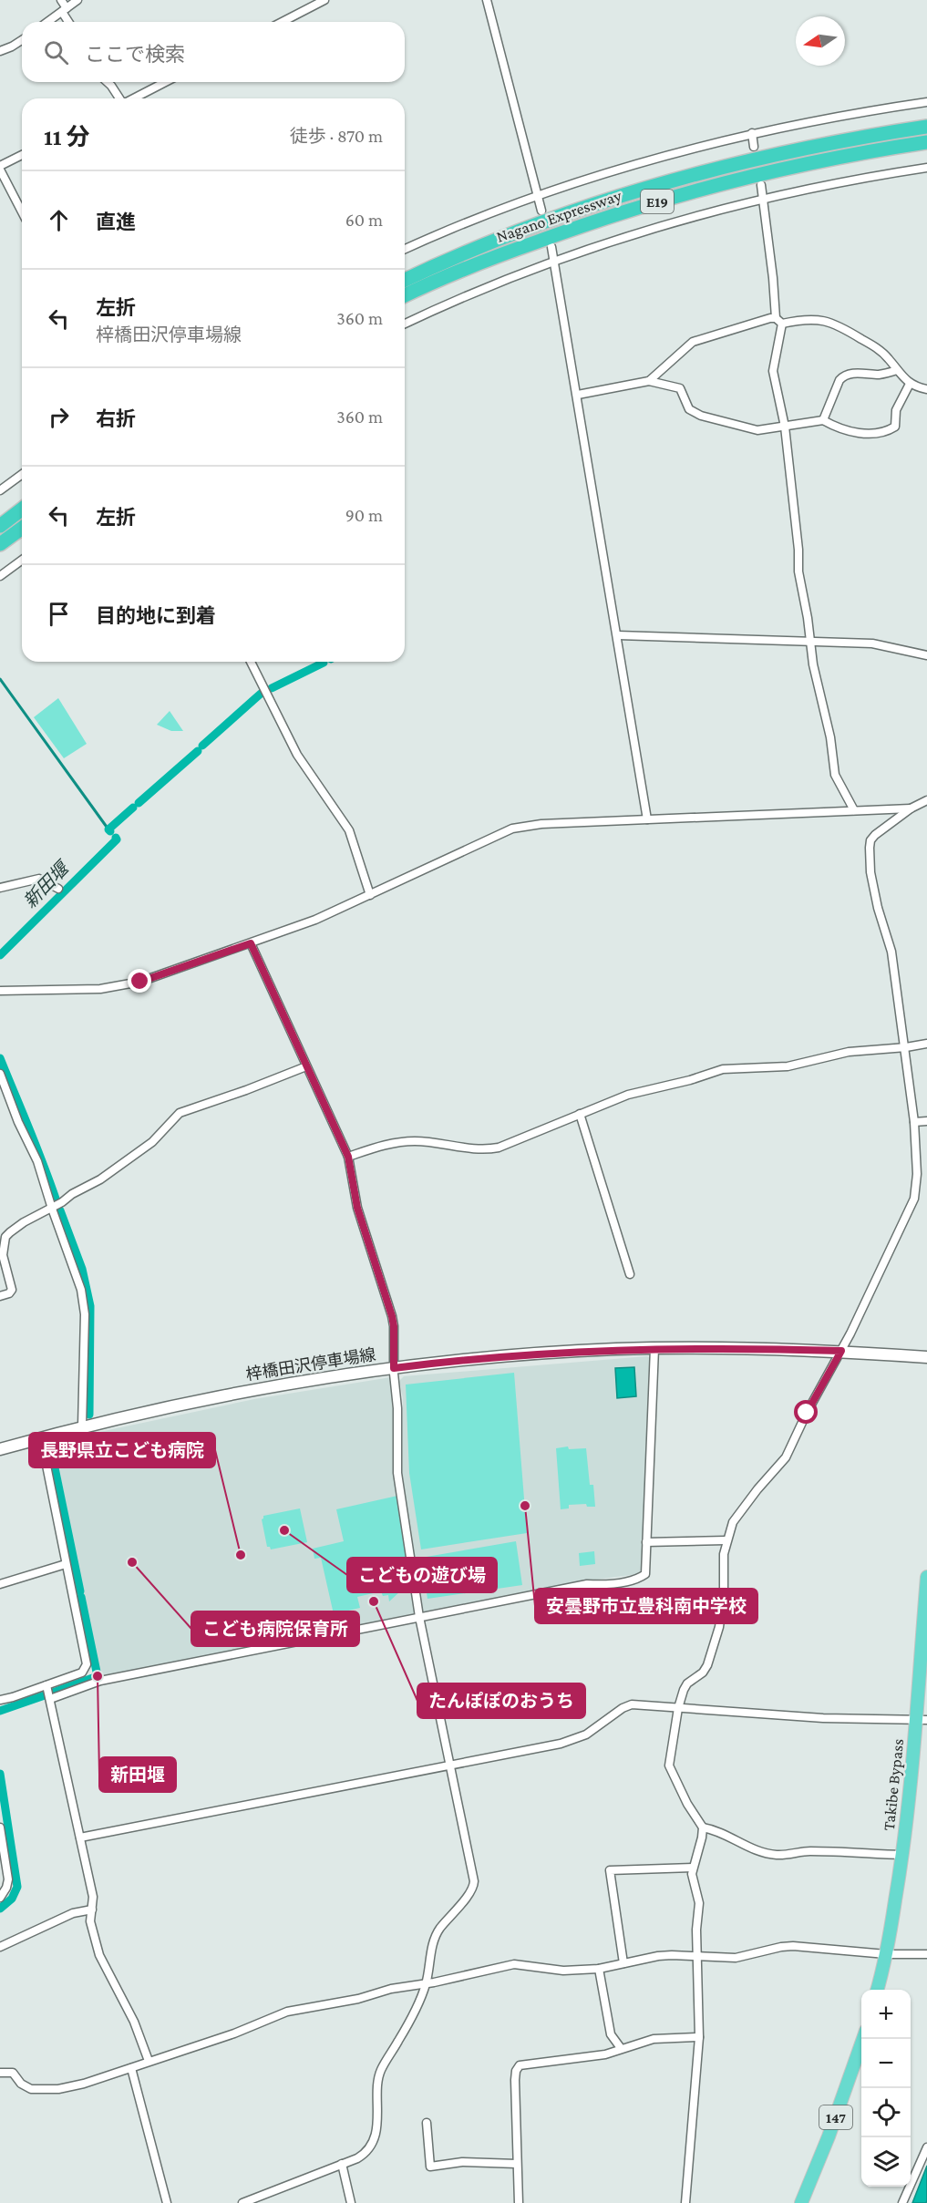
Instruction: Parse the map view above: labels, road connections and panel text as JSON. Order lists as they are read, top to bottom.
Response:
{
  "streets": {
    "highway": [
      "E19",
      "Nagano Expressway",
      "Takibe Bypass",
      "147"
    ],
    "main road": ["梓橋田沢停車場線"]
  },
  "water": ["新田堰"],
  "places": [
    "安曇野市立豊科南中学校",
    "こどもの遊び場",
    "長野県立こども病院",
    "こども病院保育所",
    "たんぽぽのおうち",
    "新田堰"
  ],
  "north": "left",
  "page": {
    "search": "ここで検索",
    "heading": ["11 分", "徒歩 · 870 m"],
    "list": [
      ["直進", "60 m"],
      ["左折", "梓橋田沢停車場線", "360 m"],
      ["右折", "360 m"],
      ["左折", "90 m"],
      "目的地に到着"
    ],
    "map_buttons": ["+", "−"]
  }
}
